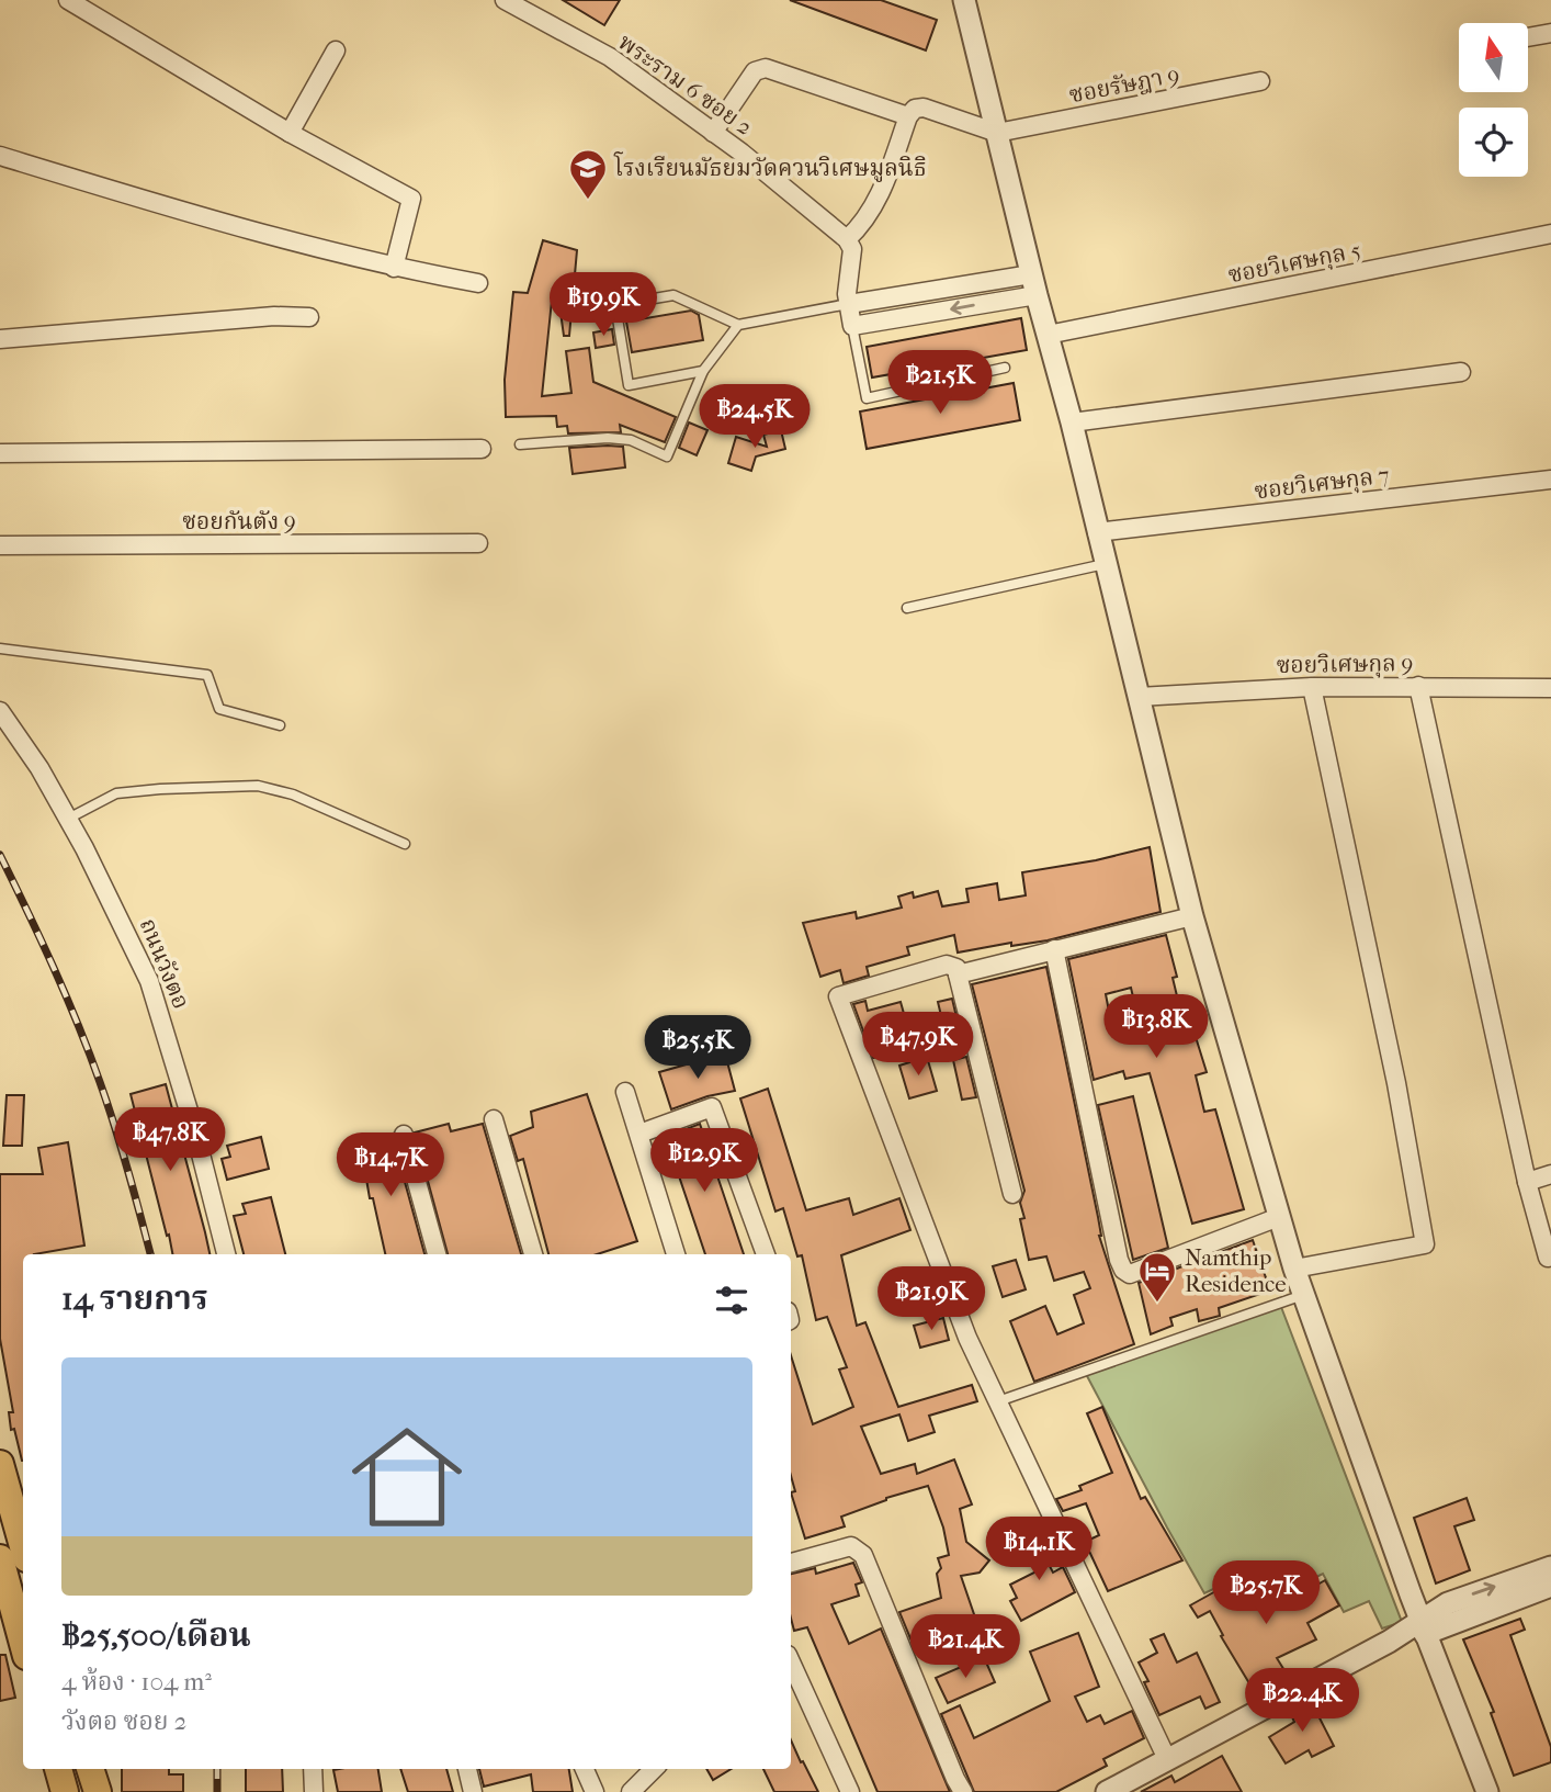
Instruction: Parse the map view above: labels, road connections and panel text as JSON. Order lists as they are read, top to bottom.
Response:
{
  "streets": {
    "street": [
      "พระราม 6 ซอย 2",
      "ซอยรัษฎา 9",
      "ซอยวิเศษกุล 5",
      "ซอยวิเศษกุล 7",
      "ซอยกันตัง 9",
      "ซอยวิเศษกุล 9",
      "ถนนวังตอ"
    ]
  },
  "places": {
    "school or university": ["โรงเรียนมัธยมวัดควนวิเศษมูลนิธิ"],
    "hotel": ["Namthip Residence"]
  },
  "north": "top",
  "page": {
    "price": [
      "฿19.9K",
      "฿21.5K",
      "฿24.5K",
      "฿13.8K",
      "฿47.9K",
      "฿25.5K",
      "฿47.8K",
      "฿12.9K",
      "฿14.7K",
      "฿21.9K",
      "฿14.1K",
      "฿25.7K",
      "฿21.4K",
      "฿22.4K"
    ],
    "heading": "14 รายการ",
    "list": [
      {
        "name": "฿25,500/เดือน",
        "note": "4 ห้อง · 104 m² · วังตอ ซอย 2"
      }
    ]
  }
}
